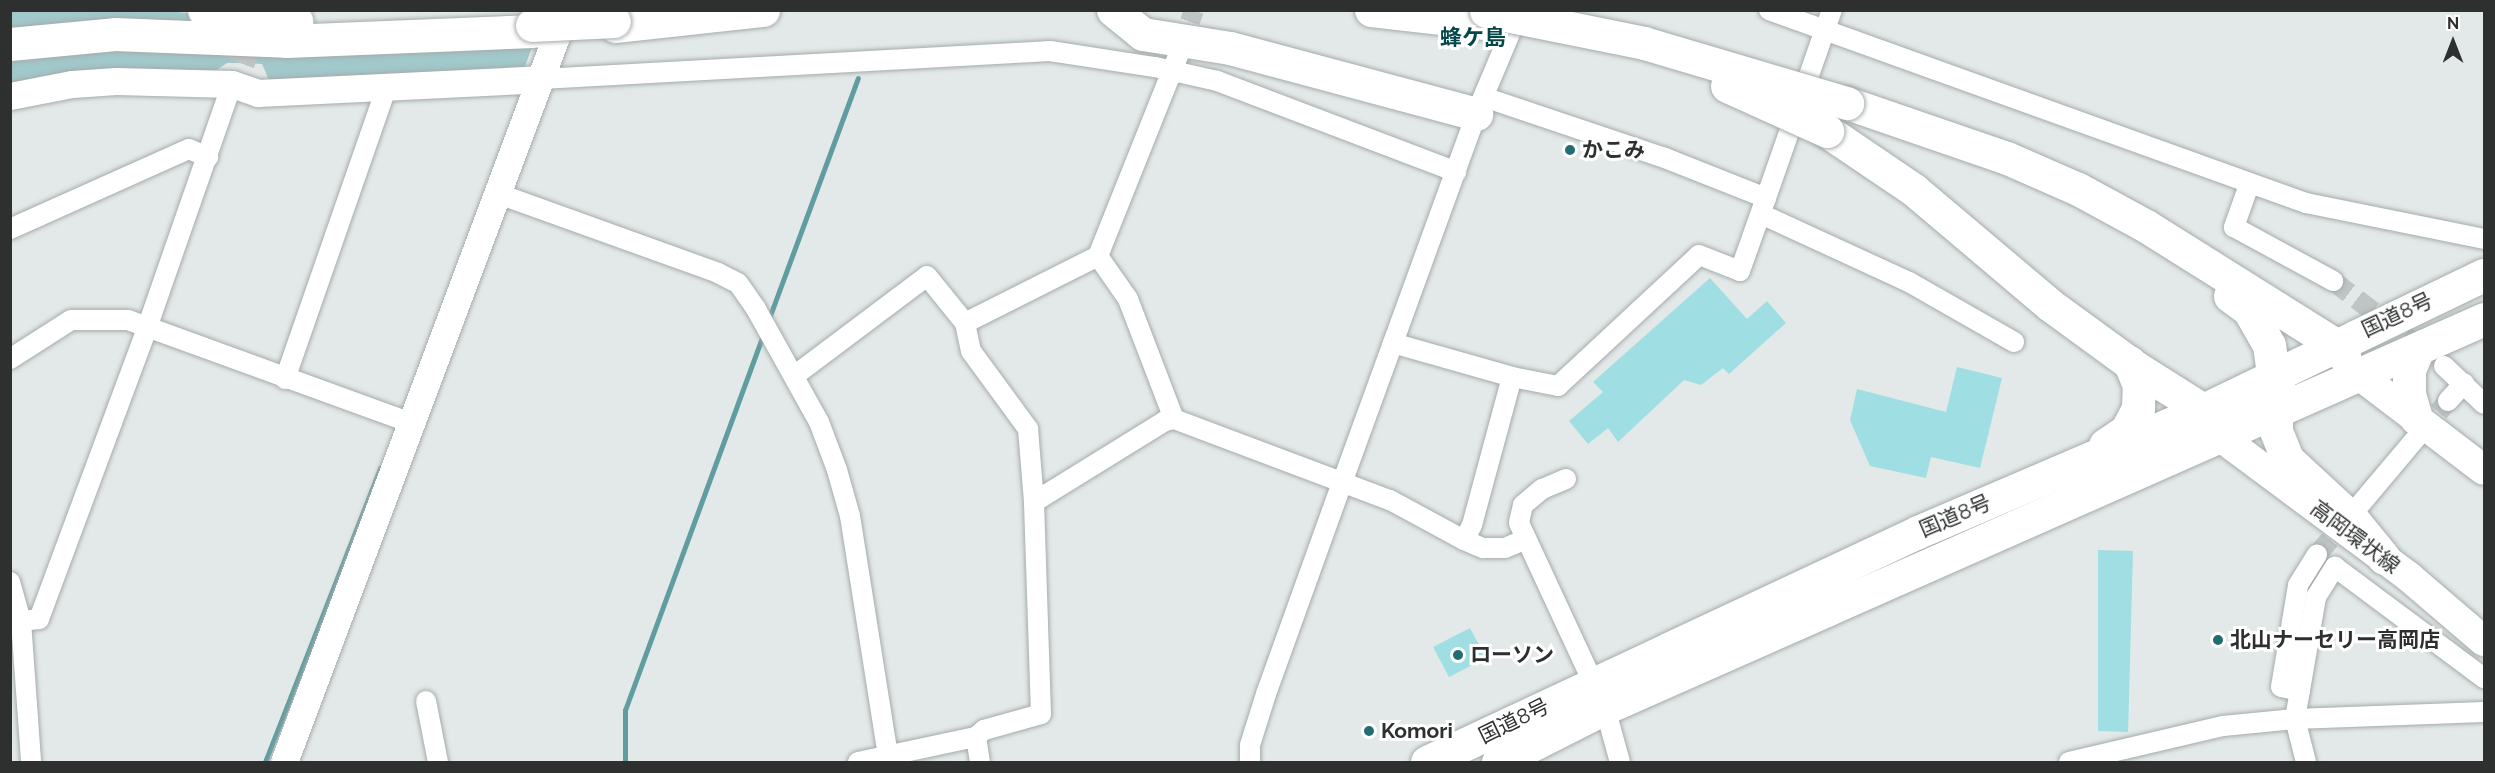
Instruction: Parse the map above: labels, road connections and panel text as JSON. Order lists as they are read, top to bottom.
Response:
{
  "streets": {
    "highway": ["国道8号"],
    "main road": ["高岡環状線"]
  },
  "crossings": [
    ["国道8号", "高岡環状線"]
  ],
  "districts": ["蜂ケ島"],
  "places": [
    "かこみ",
    "北山ナーセリー高岡店",
    "ローソン",
    "Komori"
  ],
  "north": "top"
}
